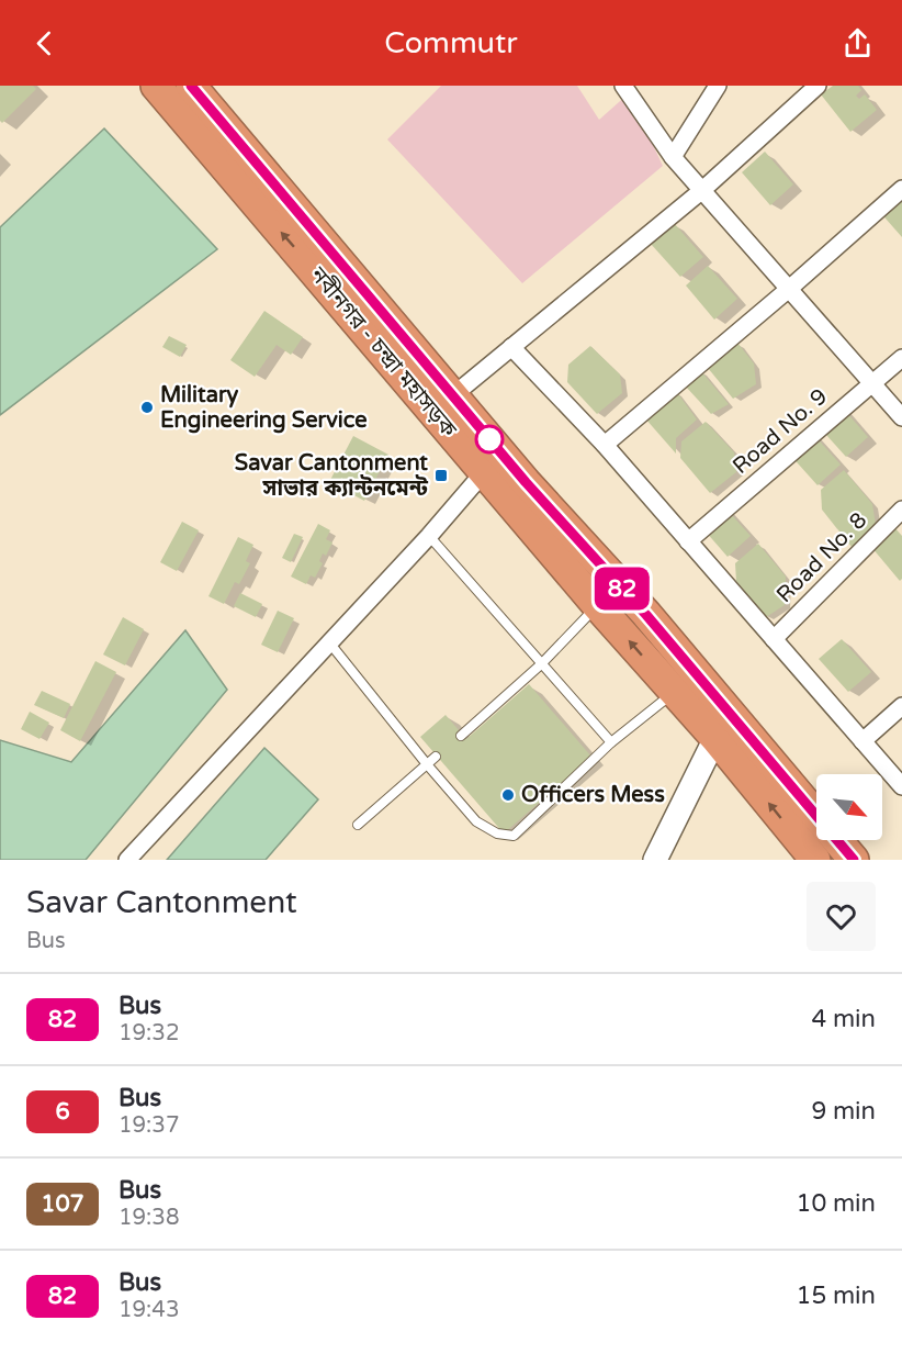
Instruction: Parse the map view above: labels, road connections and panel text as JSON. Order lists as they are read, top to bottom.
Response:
{
  "streets": {
    "highway": ["নবীনগর - চন্দ্রা মহাসড়ক"],
    "street": ["Road No. 9", "Road No. 8"]
  },
  "places": {
    "other": ["Military Engineering Service", "Officers Mess"],
    "transit": ["Savar Cantonment সাভার ক্যান্টনমেন্ট"]
  },
  "lines": ["bus line 82"],
  "north": "bottom right",
  "page": {
    "header": "Commutr",
    "on_map": "82",
    "heading": ["Savar Cantonment", "Bus"],
    "list": [
      {
        "mark": "82",
        "name": "Bus",
        "note": "19:32",
        "value": "4 min"
      },
      {
        "mark": "6",
        "name": "Bus",
        "note": "19:37",
        "value": "9 min"
      },
      {
        "mark": "107",
        "name": "Bus",
        "note": "19:38",
        "value": "10 min"
      },
      {
        "mark": "82",
        "name": "Bus",
        "note": "19:43",
        "value": "15 min"
      }
    ]
  }
}
